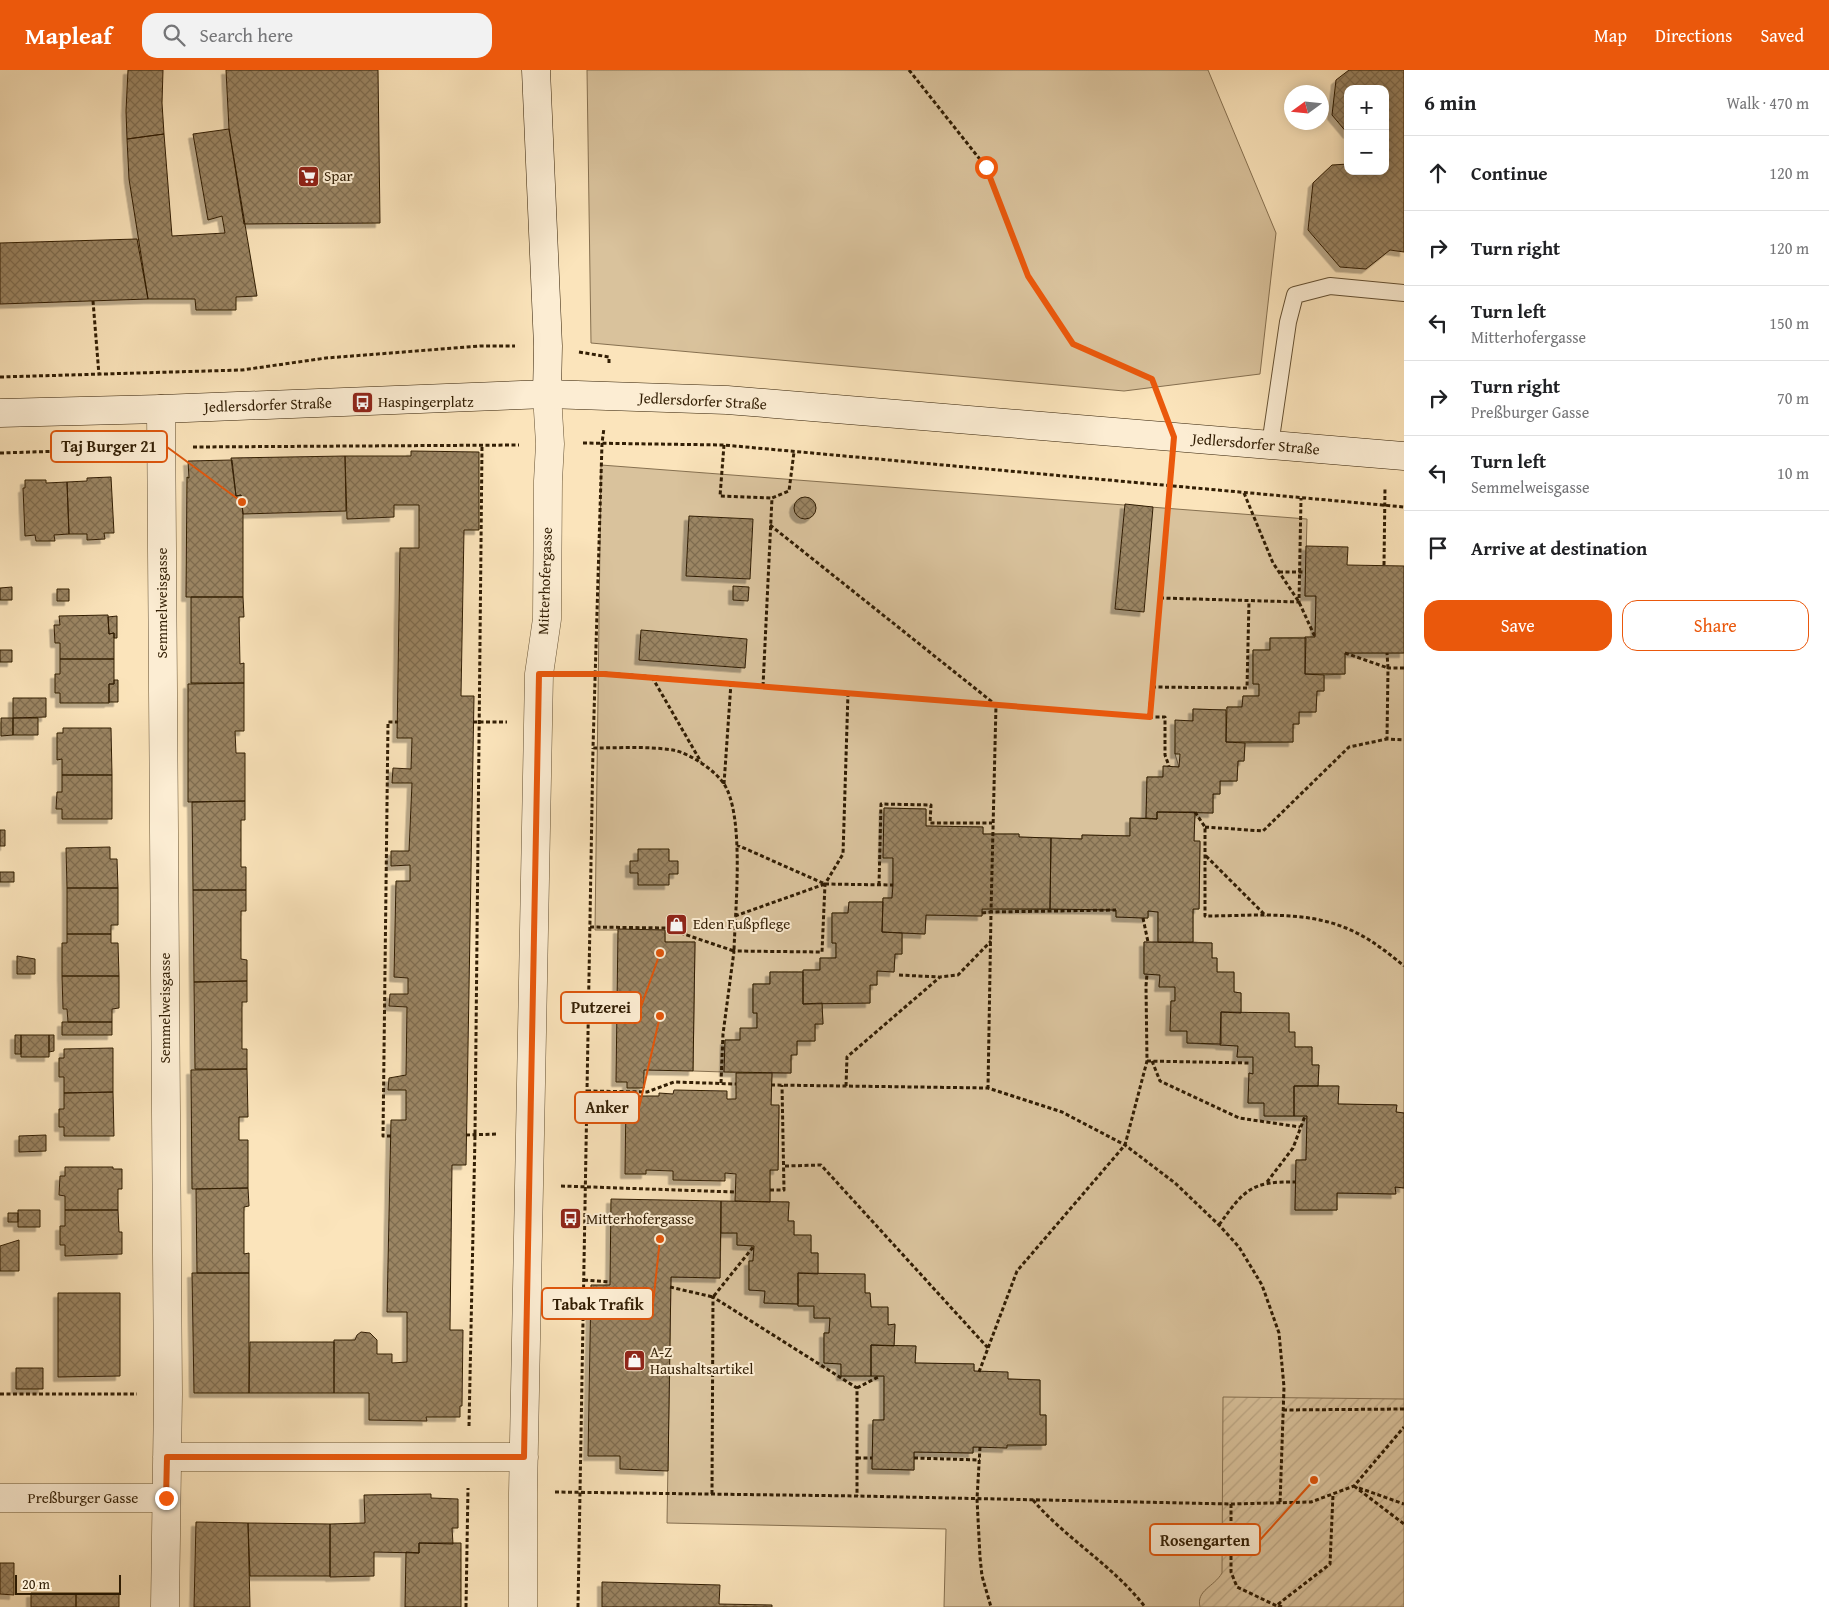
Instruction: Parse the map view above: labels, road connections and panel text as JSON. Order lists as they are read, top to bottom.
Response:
{
  "streets": {
    "street": [
      "Jedlersdorfer Straße",
      "Mitterhofergasse",
      "Semmelweisgasse",
      "Preßburger Gasse"
    ]
  },
  "crossings": [
    ["Jedlersdorfer Straße", "Mitterhofergasse"],
    ["Jedlersdorfer Straße", "Semmelweisgasse"],
    ["Semmelweisgasse", "Preßburger Gasse"]
  ],
  "places": {
    "supermarket": ["Spar"],
    "bus stop": ["Haspingerplatz", "Mitterhofergasse"],
    "other": [
      "Taj Burger 21",
      "Putzerei",
      "Anker",
      "Tabak Trafik",
      "Rosengarten"
    ],
    "shop": ["Eden Fußpflege", "A-Z Haushaltsartikel"]
  },
  "scale_bar": "20 m",
  "north": "left",
  "page": {
    "header": "Mapleaf",
    "search": "Search here",
    "nav": ["Map", "Directions", "Saved"],
    "heading": ["6 min", "Walk · 470 m"],
    "map_buttons": ["+", "−"],
    "list": [
      ["Continue", "120 m"],
      ["Turn right", "120 m"],
      ["Turn left", "Mitterhofergasse", "150 m"],
      ["Turn right", "Preßburger Gasse", "70 m"],
      ["Turn left", "Semmelweisgasse", "10 m"],
      "Arrive at destination"
    ],
    "buttons": ["Save", "Share"],
    "scale": "20 m"
  }
}
